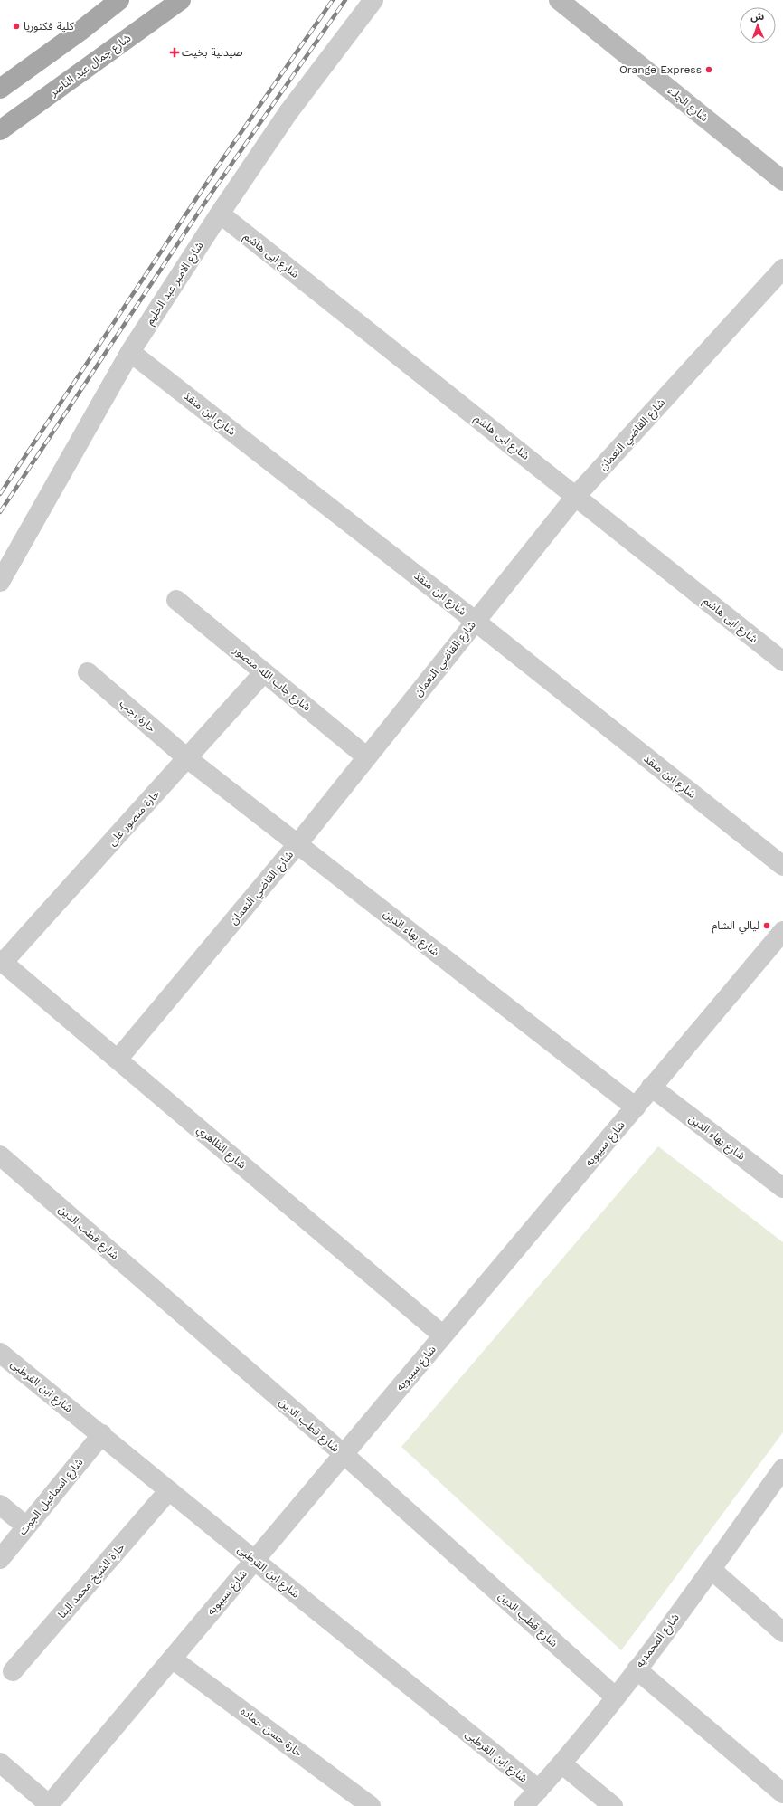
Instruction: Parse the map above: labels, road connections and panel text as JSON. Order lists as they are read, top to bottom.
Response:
{
  "streets": {
    "main road": ["شارع جمال عبد الناصر", "شارع الجلاء"],
    "street": [
      "شارع ابى هاشم",
      "شارع الامير عبد الحليم",
      "شارع ابن منقذ",
      "شارع القاضي النعمان",
      "شارع جاب الله منصور",
      "حارة رجب",
      "حارة منصور على",
      "شارع بهاء الدين",
      "شارع سيبويه",
      "شارع الظاهري",
      "شارع قطب الدين",
      "شارع ابن القرطبى",
      "شارع اسماعيل الجوت",
      "حارة الشيخ محمد البنا",
      "شارع المحمديه",
      "حارة حسن حماده"
    ]
  },
  "crossings": [
    ["شارع ابى هاشم", "شارع الامير عبد الحليم"],
    ["شارع ابى هاشم", "شارع القاضي النعمان"],
    ["شارع الامير عبد الحليم", "شارع ابن منقذ"],
    ["شارع ابن منقذ", "شارع القاضي النعمان"],
    ["شارع القاضي النعمان", "شارع جاب الله منصور"],
    ["شارع القاضي النعمان", "شارع بهاء الدين"],
    ["شارع القاضي النعمان", "شارع الظاهري"],
    ["شارع جاب الله منصور", "حارة منصور على"],
    ["حارة رجب", "حارة منصور على"],
    ["حارة رجب", "شارع بهاء الدين"],
    ["حارة منصور على", "شارع بهاء الدين"],
    ["حارة منصور على", "شارع الظاهري"],
    ["شارع بهاء الدين", "شارع سيبويه"],
    ["شارع سيبويه", "شارع الظاهري"],
    ["شارع سيبويه", "شارع قطب الدين"],
    ["شارع سيبويه", "شارع ابن القرطبى"],
    ["شارع سيبويه", "حارة حسن حماده"],
    ["شارع قطب الدين", "شارع المحمديه"],
    ["شارع ابن القرطبى", "شارع اسماعيل الجوت"],
    ["شارع ابن القرطبى", "حارة الشيخ محمد البنا"],
    ["شارع ابن القرطبى", "شارع المحمديه"]
  ],
  "places": {
    "other": ["كلية فكتوريا", "Orange Express", "ليالي الشام"],
    "health": ["صيدلية بخيت"]
  },
  "north": "top"
}
